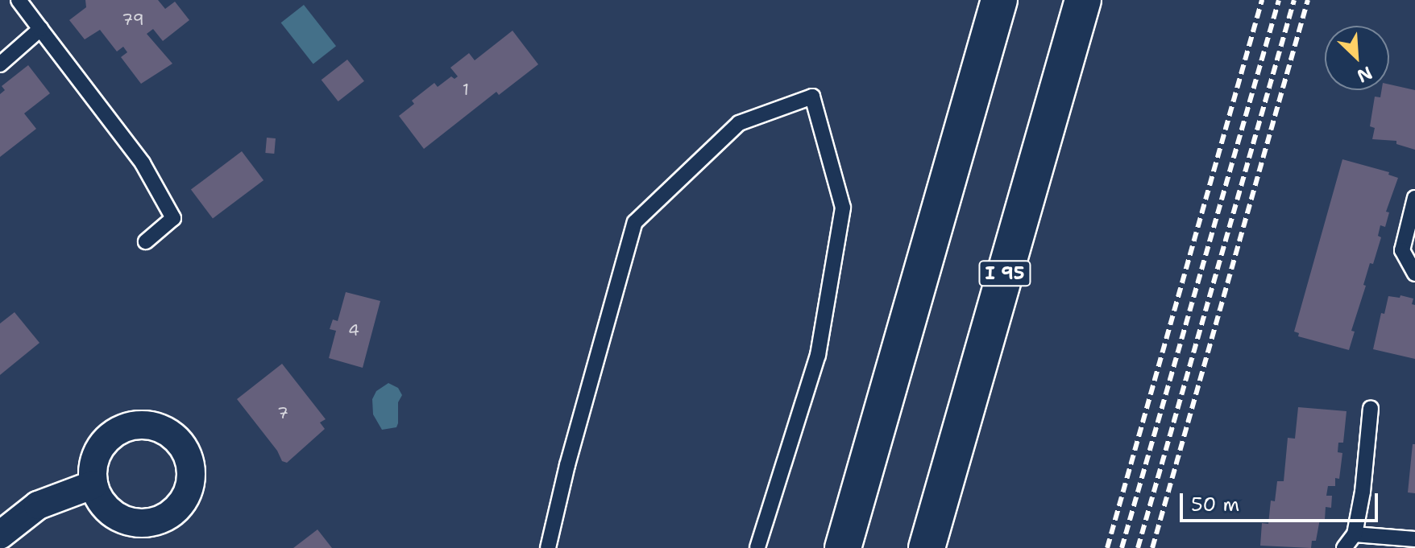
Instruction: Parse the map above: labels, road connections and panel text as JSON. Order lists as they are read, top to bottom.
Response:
{
  "streets": {
    "highway": ["I 95"]
  },
  "house_numbers": [
    "79",
    "1",
    "4",
    "7"
  ],
  "scale_bar": "50 m",
  "north": "bottom right"
}
